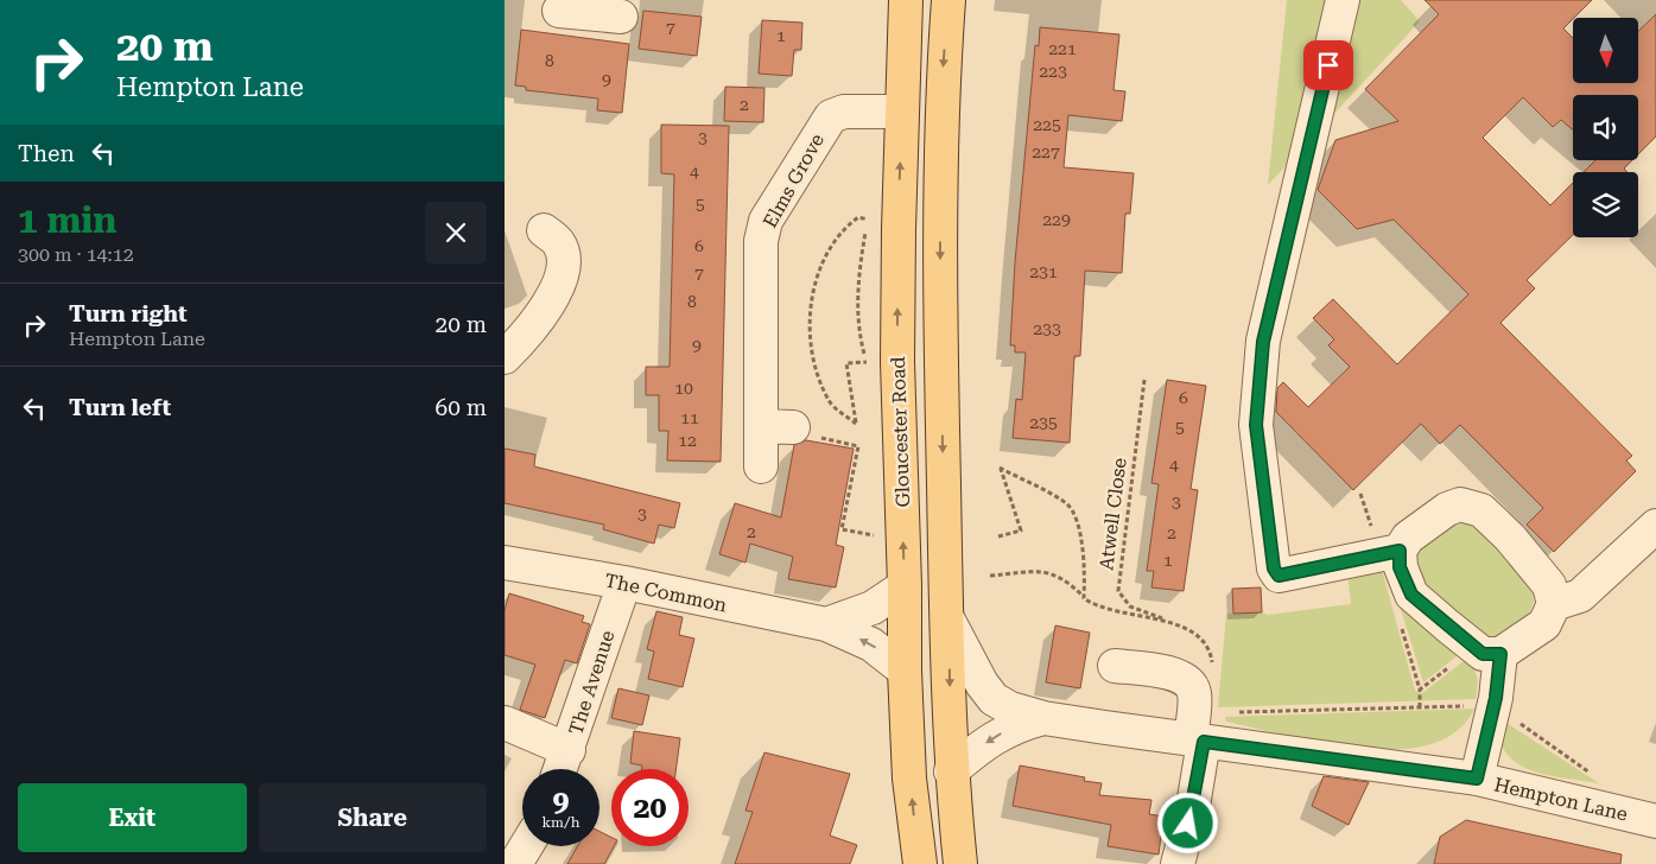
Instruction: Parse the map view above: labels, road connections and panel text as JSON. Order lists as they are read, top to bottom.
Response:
{
  "streets": {
    "main road": ["Gloucester Road"],
    "street": [
      "Elms Grove",
      "The Common",
      "The Avenue",
      "Hempton Lane"
    ],
    "path": ["Atwell Close"]
  },
  "crossings": [
    ["Elms Grove", "Gloucester Road"],
    ["Gloucester Road", "The Common"],
    ["The Common", "The Avenue"]
  ],
  "house_numbers": [
    "7",
    "1",
    "221",
    "8",
    "223",
    "9",
    "2",
    "225",
    "3",
    "227",
    "4",
    "5",
    "229",
    "6",
    "231",
    "7",
    "8",
    "233",
    "9",
    "10",
    "6",
    "11",
    "235",
    "5",
    "12",
    "4",
    "3",
    "3",
    "2",
    "2",
    "1"
  ],
  "north": "bottom",
  "page": {
    "turn": ["20 m", "Hempton Lane"],
    "then": "Then",
    "heading": ["1 min", "300 m · 14:12"],
    "list": [
      {
        "name": "Turn right",
        "note": "Hempton Lane",
        "value": "20 m"
      },
      {
        "name": "Turn left",
        "value": "60 m"
      }
    ],
    "speed": "9 km/h",
    "limit": "20",
    "buttons": ["Exit", "Share"]
  }
}
